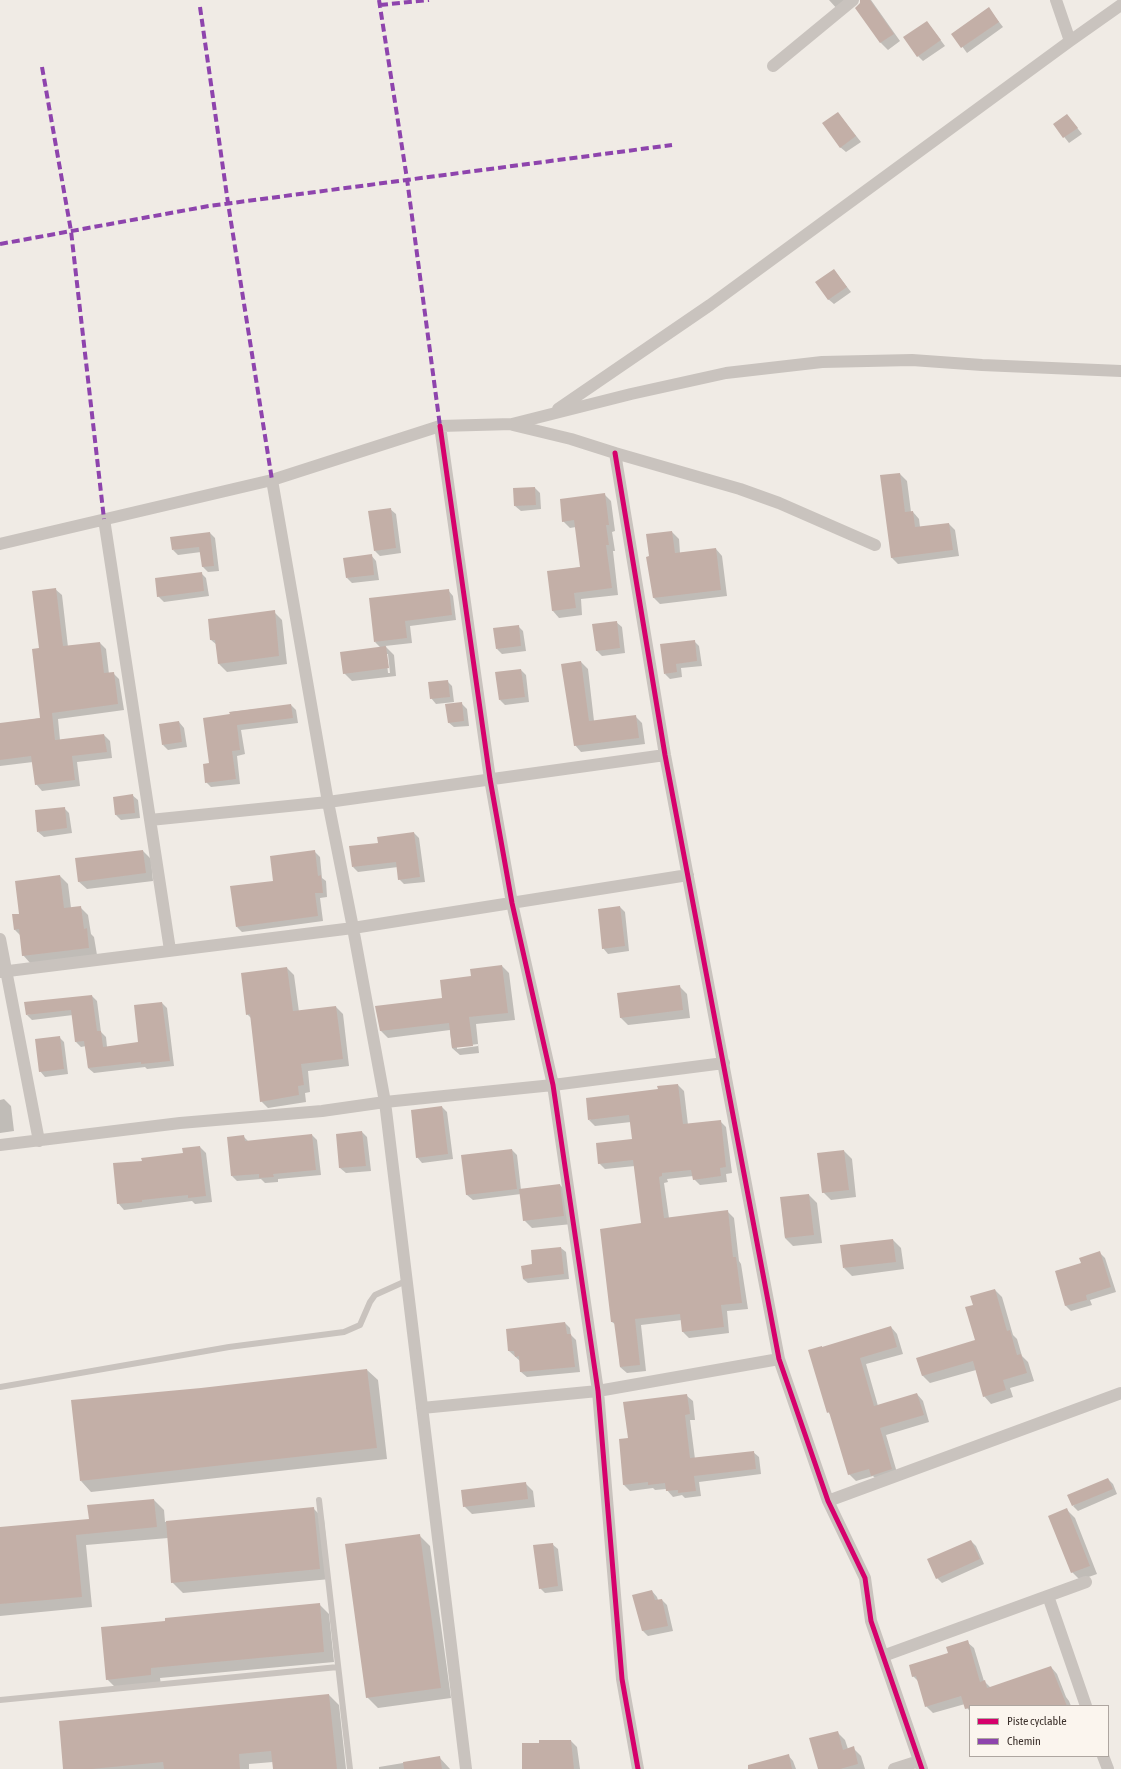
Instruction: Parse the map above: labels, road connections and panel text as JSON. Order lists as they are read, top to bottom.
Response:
{
  "legend": ["Piste cyclable", "Chemin"]
}
